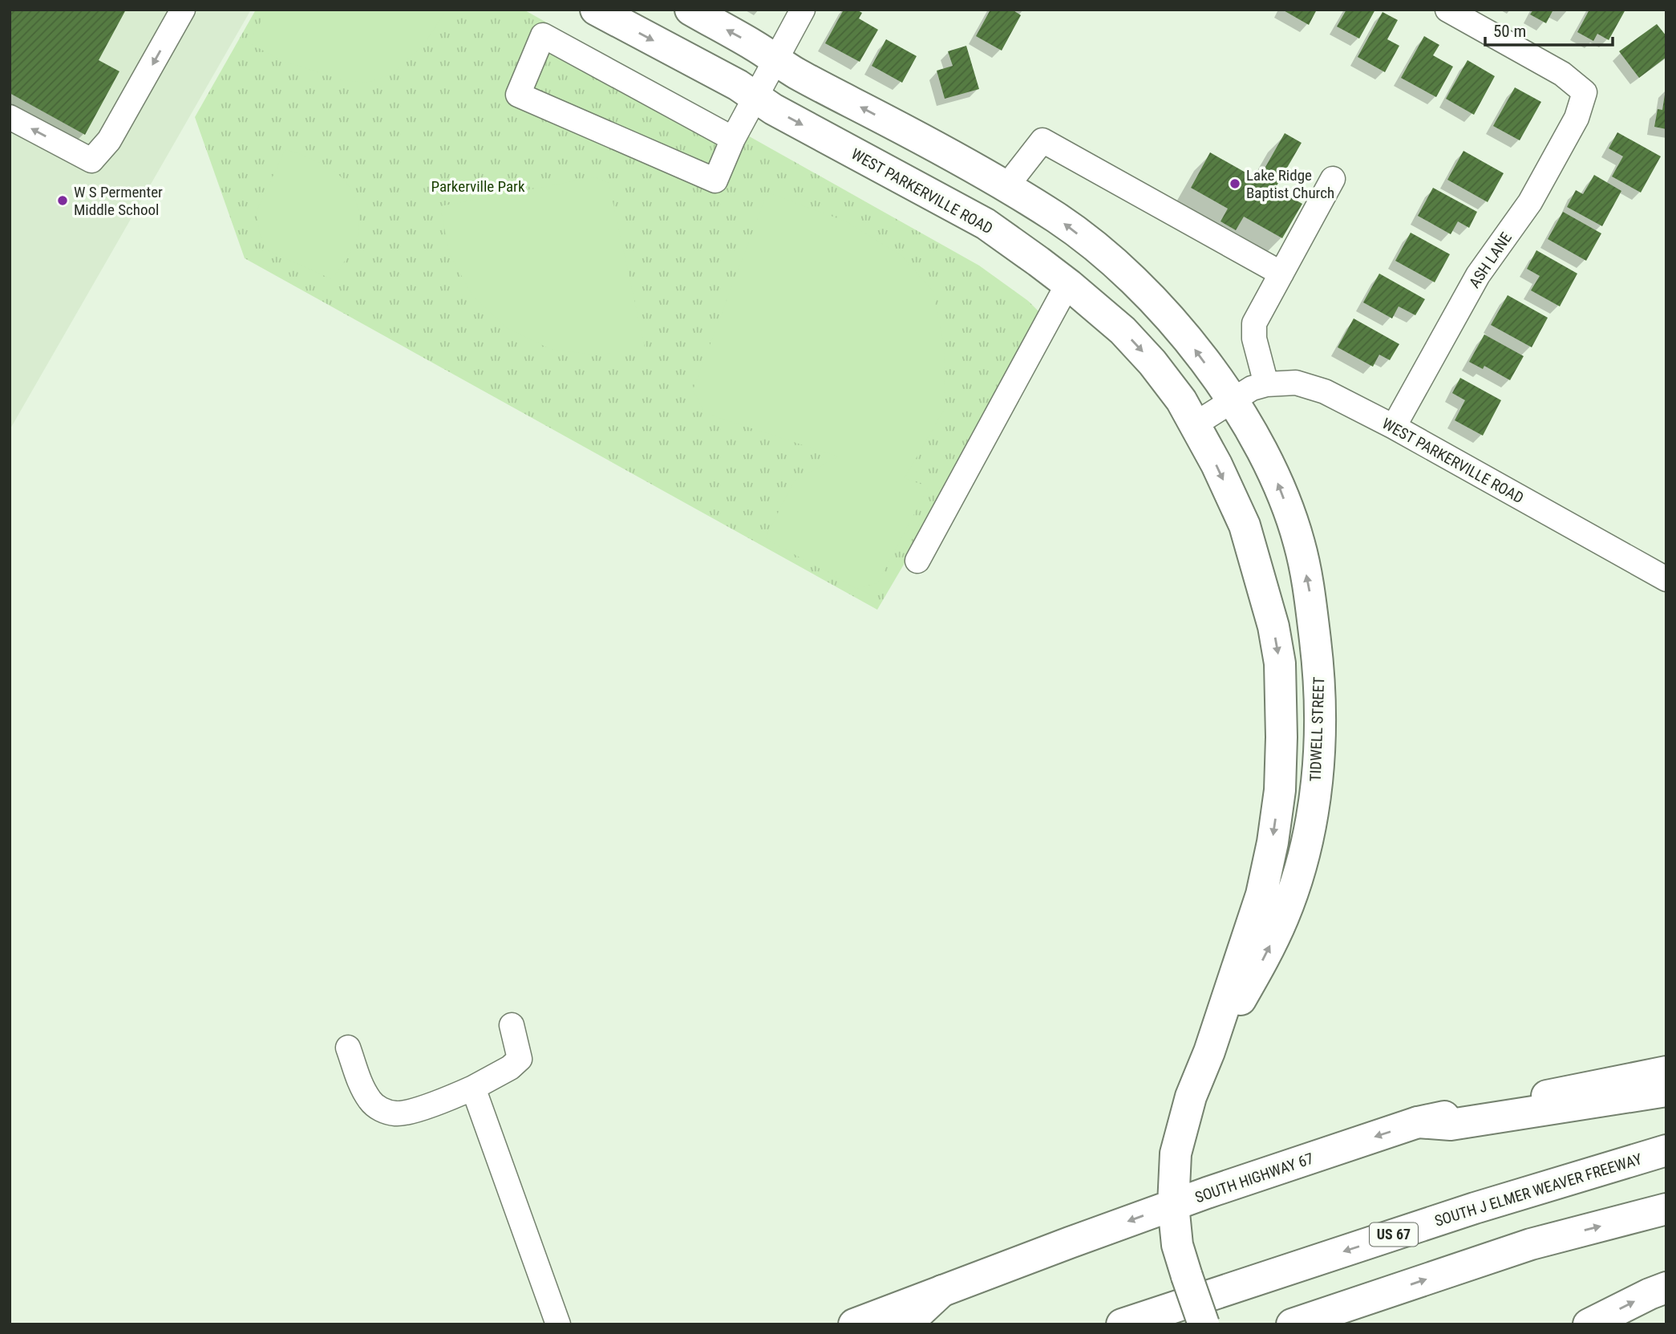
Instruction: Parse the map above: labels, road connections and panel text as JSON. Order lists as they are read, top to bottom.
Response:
{
  "streets": {
    "main road": [
      "WEST PARKERVILLE ROAD",
      "TIDWELL STREET",
      "SOUTH HIGHWAY 67",
      "SOUTH J ELMER WEAVER FREEWAY",
      "US 67"
    ],
    "street": ["ASH LANE"]
  },
  "crossings": [
    ["WEST PARKERVILLE ROAD", "ASH LANE"],
    ["WEST PARKERVILLE ROAD", "TIDWELL STREET"],
    ["TIDWELL STREET", "SOUTH HIGHWAY 67"]
  ],
  "parks": ["Parkerville Park"],
  "places": ["Lake Ridge Baptist Church", "W S Permenter Middle School"],
  "scale_bar": "50 m"
}
